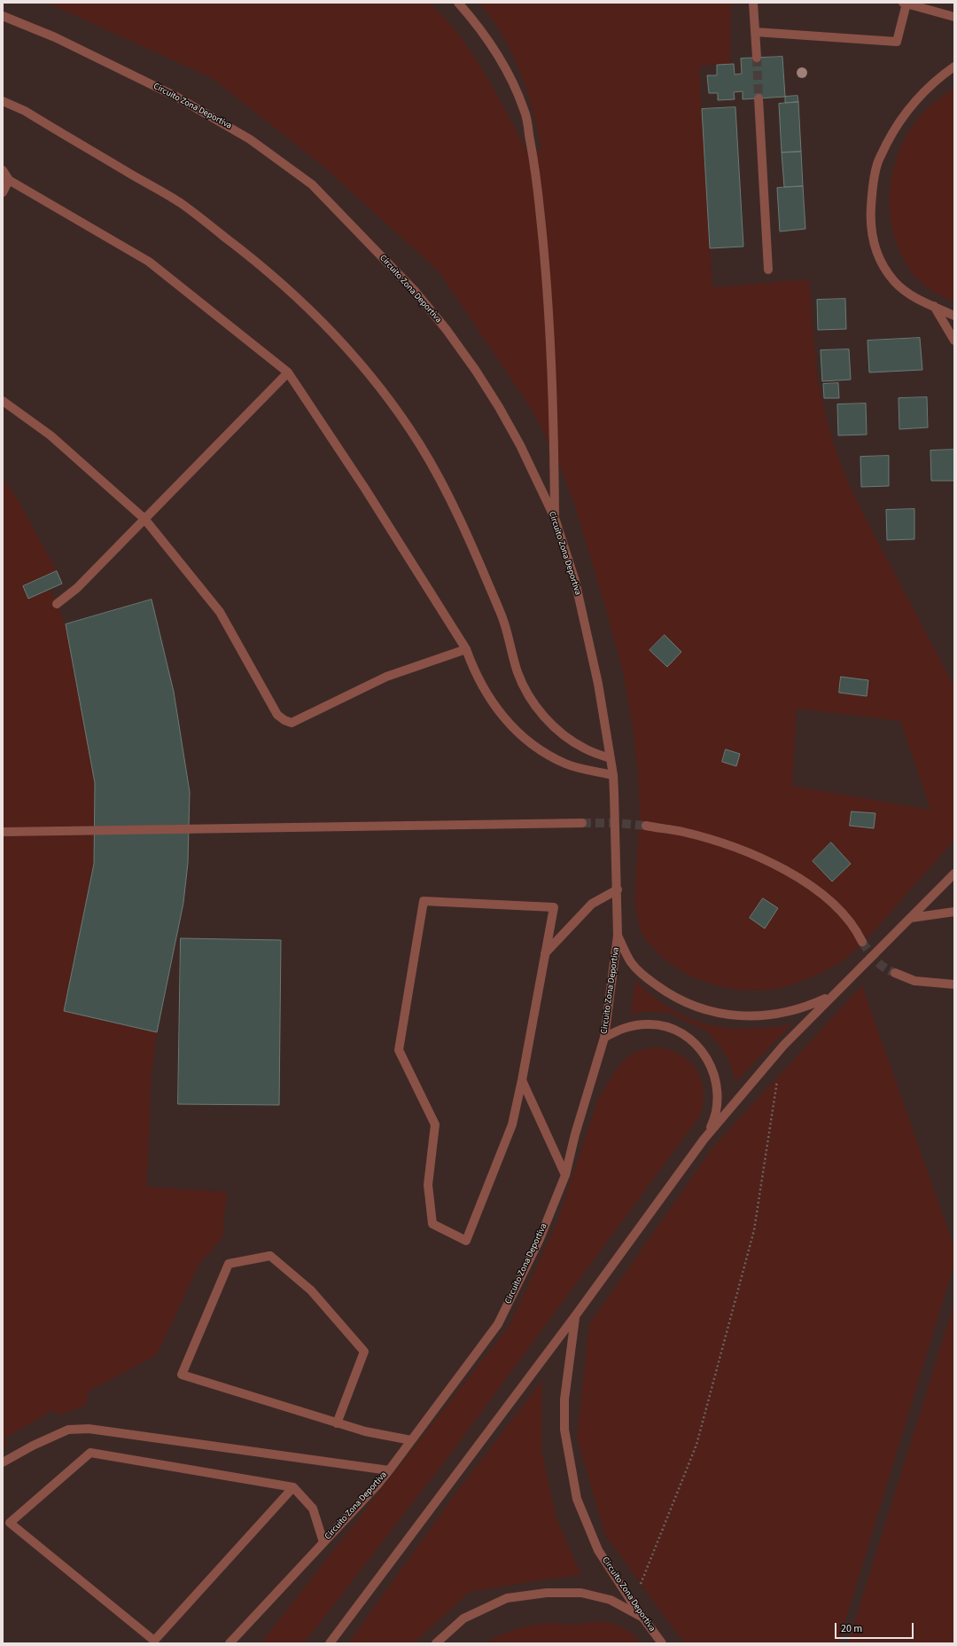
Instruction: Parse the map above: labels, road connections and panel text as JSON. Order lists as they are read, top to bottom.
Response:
{
  "streets": {
    "street": ["Circuito Zona Deportiva"]
  },
  "scale_bar": "20 m"
}
